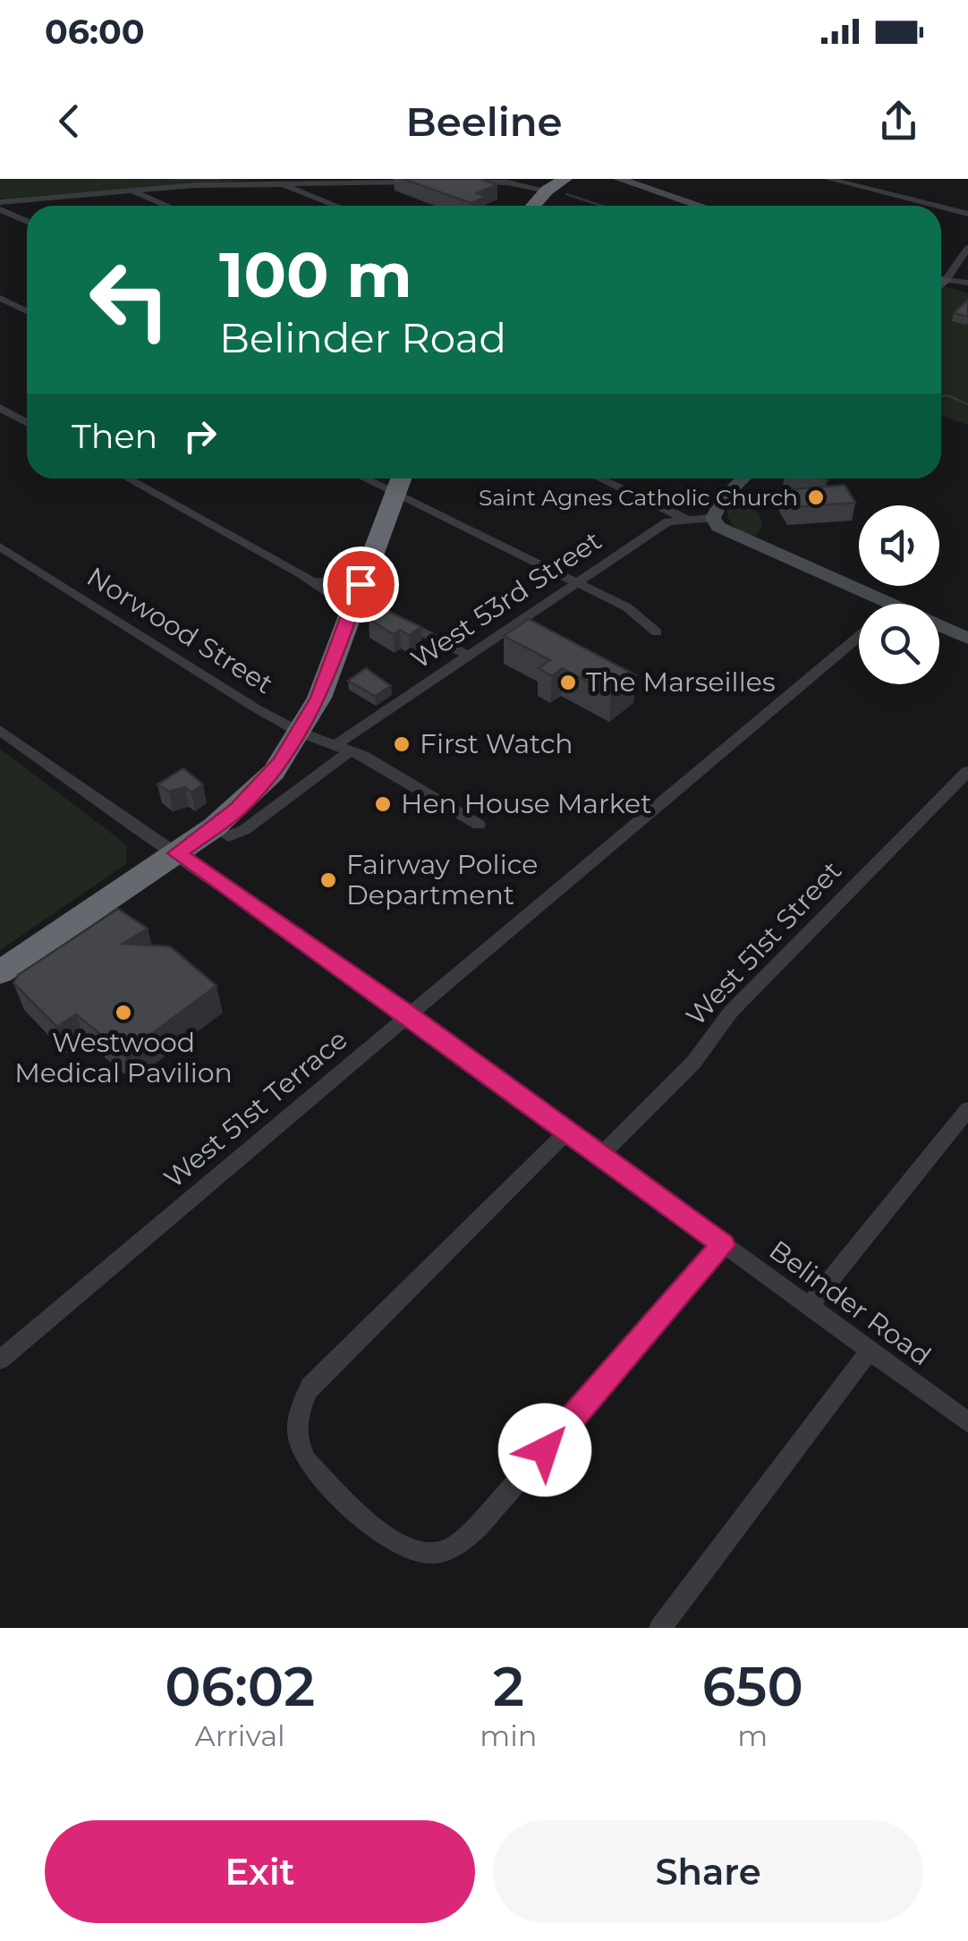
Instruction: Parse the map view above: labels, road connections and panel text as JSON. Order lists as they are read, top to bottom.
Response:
{
  "streets": {
    "street": [
      "West 53rd Street",
      "Norwood Street",
      "West 51st Street",
      "West 51st Terrace",
      "Belinder Road"
    ]
  },
  "crossings": [
    ["West 53rd Street", "Norwood Street"],
    ["West 51st Street", "Belinder Road"],
    ["West 51st Terrace", "Belinder Road"]
  ],
  "places": [
    "Saint Agnes Catholic Church",
    "The Marseilles",
    "First Watch",
    "Hen House Market",
    "Fairway Police Department",
    "Westwood Medical Pavilion"
  ],
  "page": {
    "status": "06:00",
    "header": "Beeline",
    "turn": ["100 m", "Belinder Road"],
    "then": "Then",
    "eta": [
      "06:02",
      "Arrival",
      "2",
      "min",
      "650",
      "m"
    ],
    "buttons": ["Exit", "Share"]
  }
}
